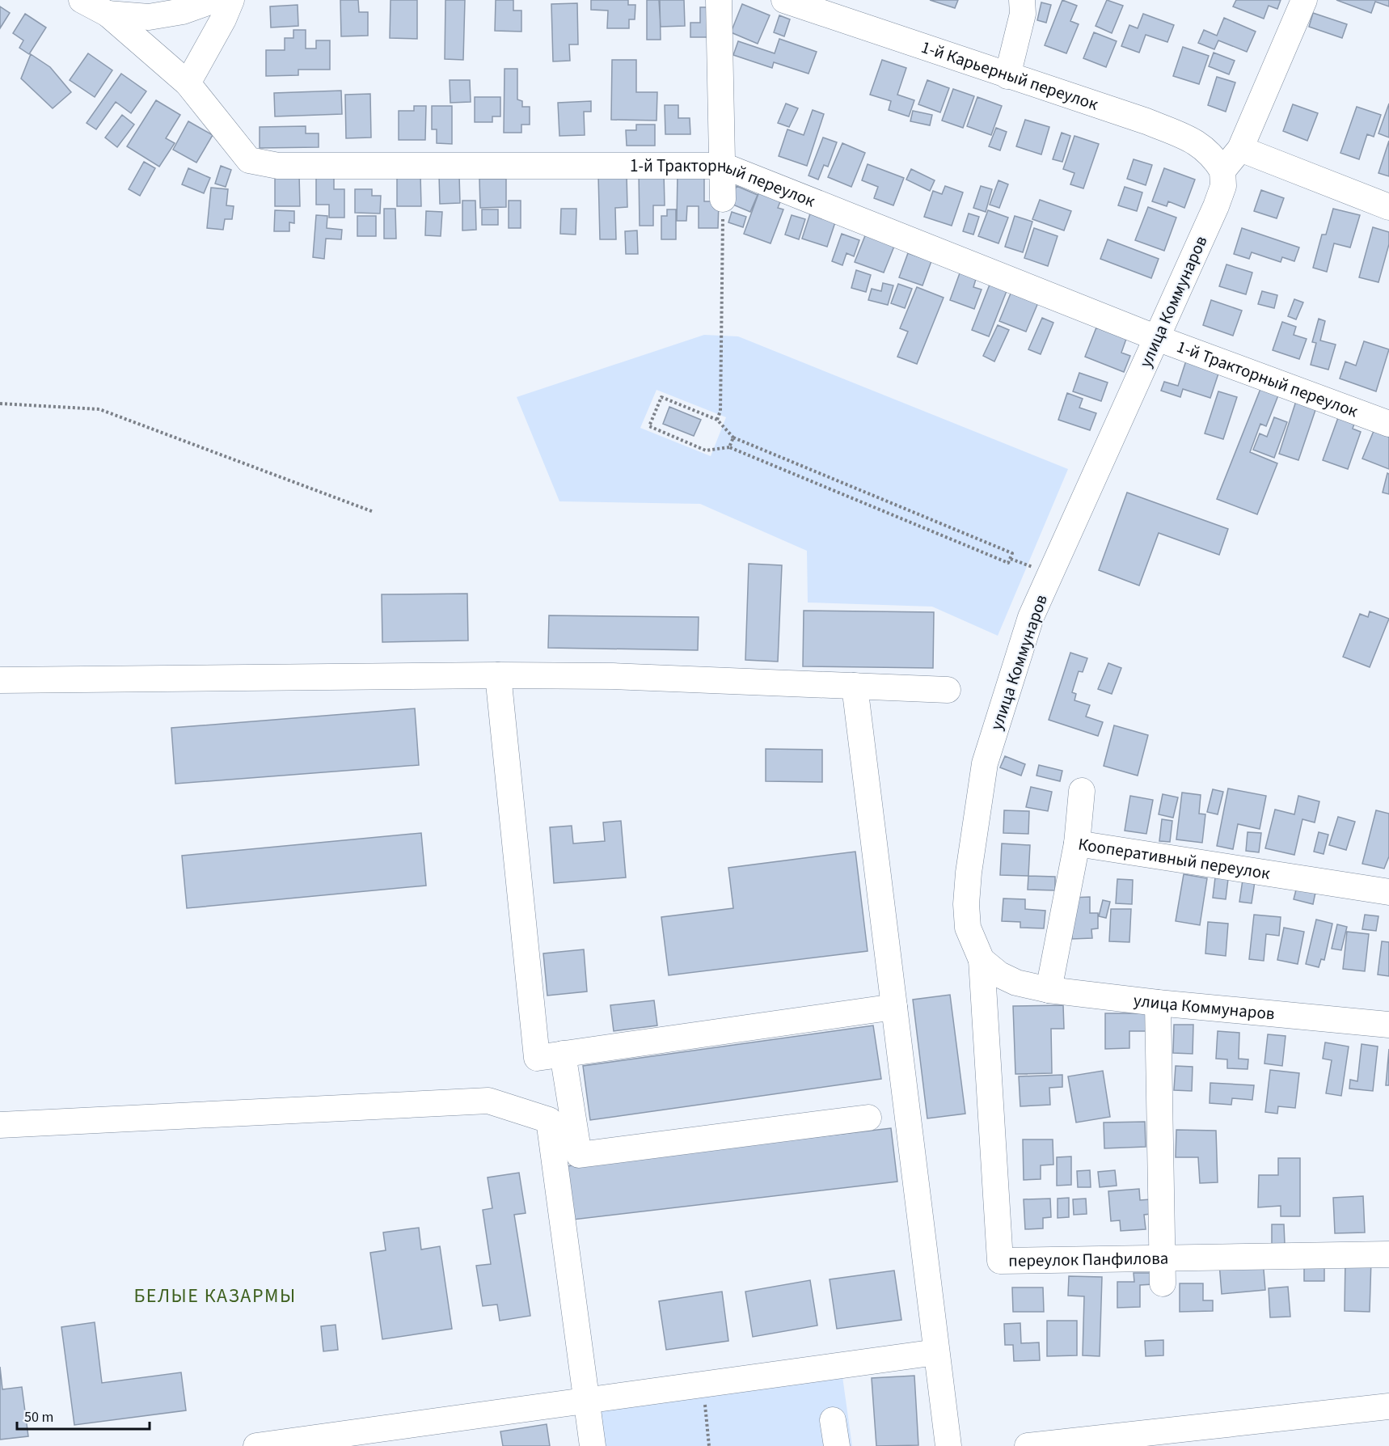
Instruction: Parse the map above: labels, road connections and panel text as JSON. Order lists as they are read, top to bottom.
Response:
{
  "streets": {
    "street": [
      "1-й Карьерный переулок",
      "1-й Тракторный переулок",
      "улица Коммунаров",
      "Кооперативный переулок",
      "переулок Панфилова"
    ]
  },
  "crossings": [
    ["1-й Карьерный переулок", "улица Коммунаров"],
    ["1-й Тракторный переулок", "улица Коммунаров"],
    ["улица Коммунаров", "Кооперативный переулок"],
    ["улица Коммунаров", "переулок Панфилова"]
  ],
  "districts": ["БЕЛЫЕ КАЗАРМЫ"],
  "scale_bar": "50 m"
}
